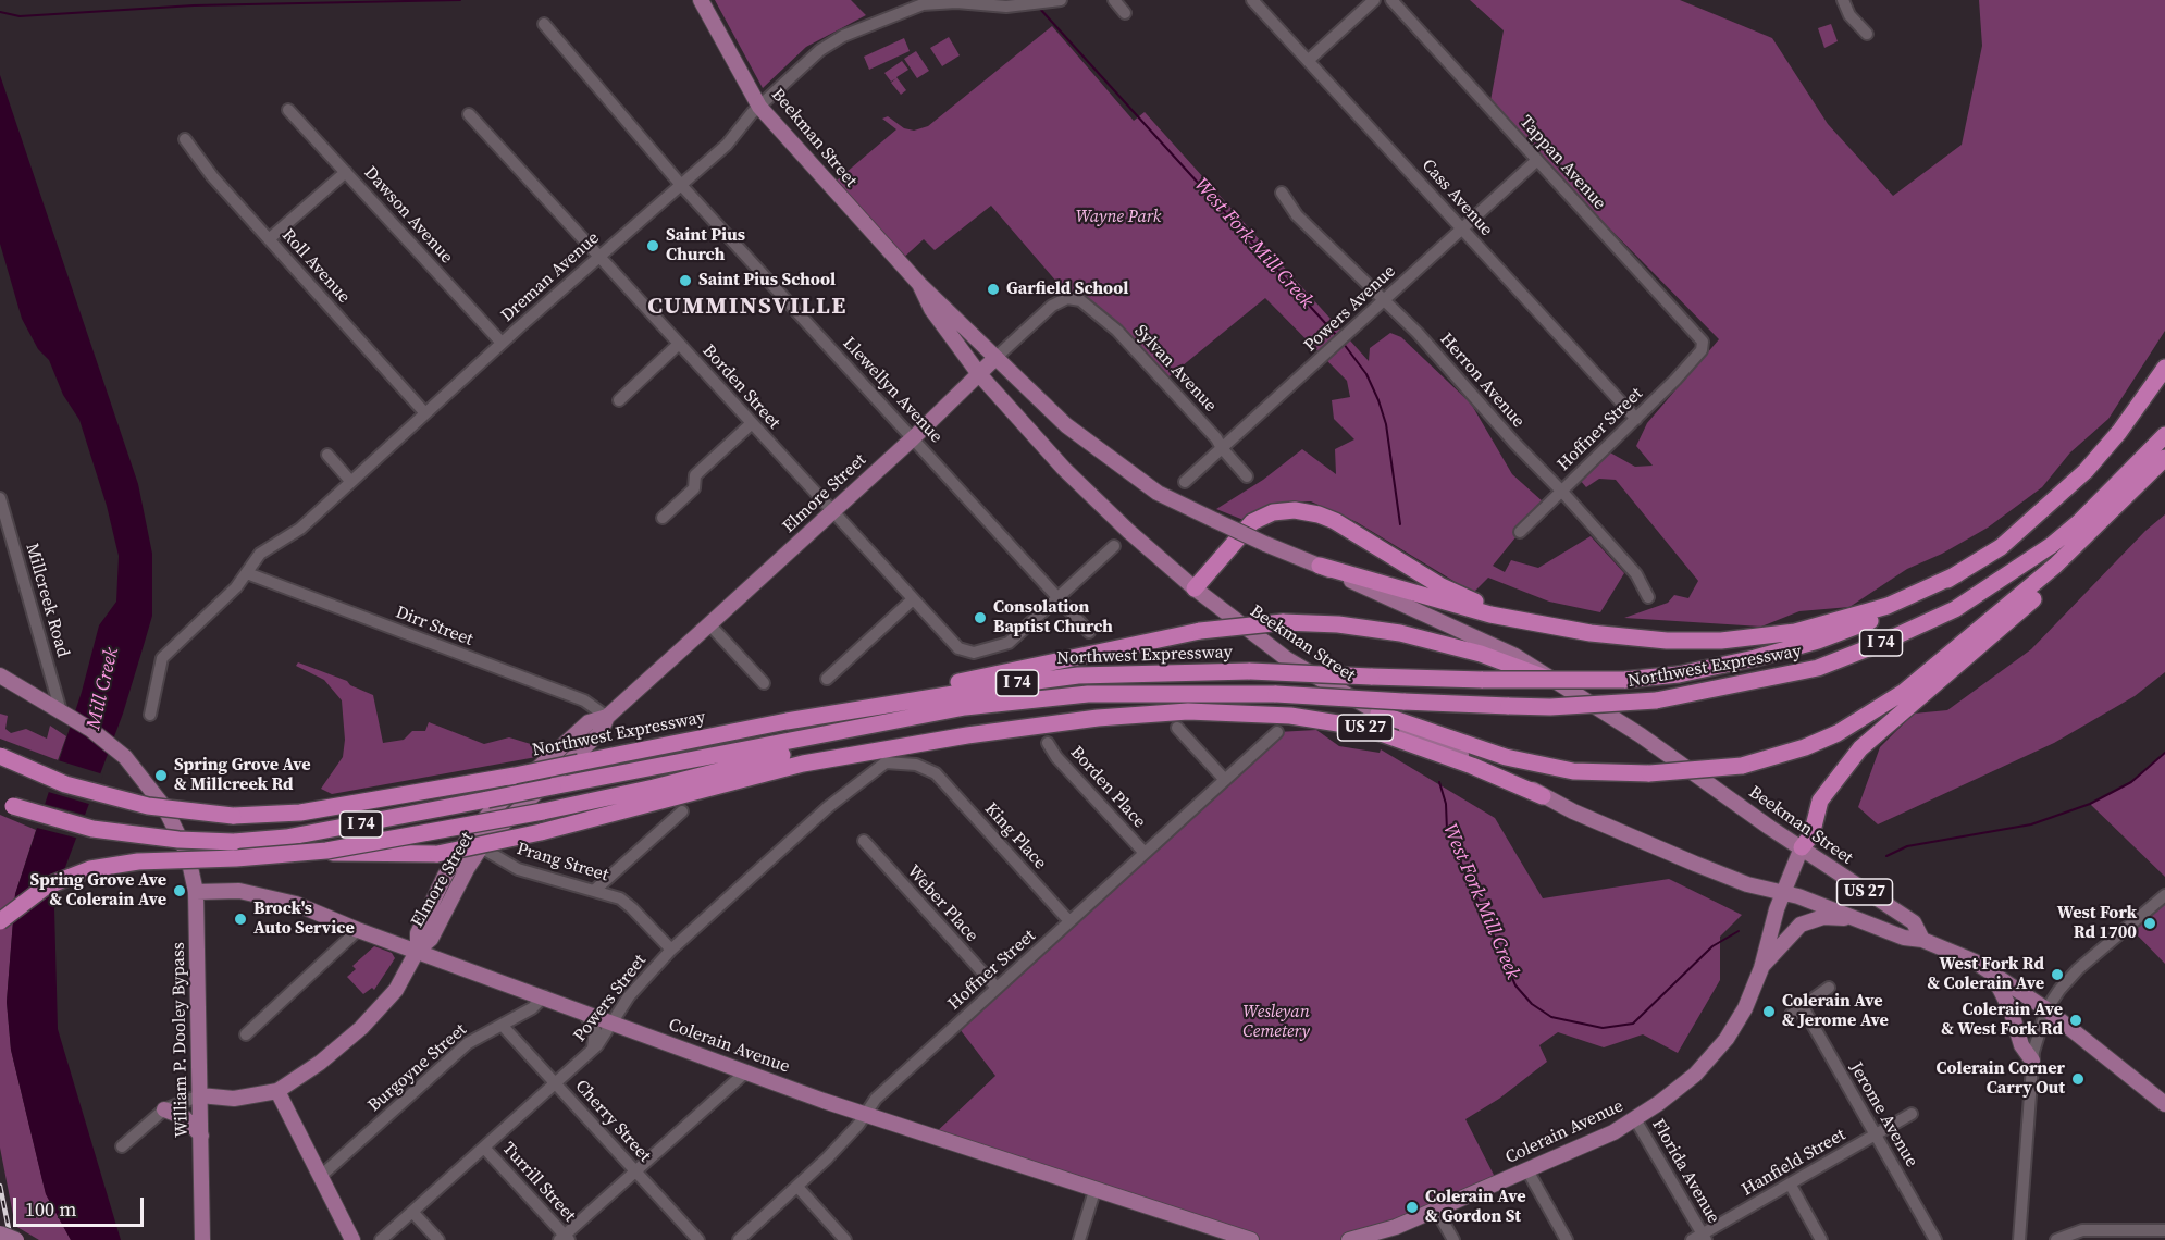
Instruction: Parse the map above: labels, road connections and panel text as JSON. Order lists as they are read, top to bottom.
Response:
{
  "streets": {
    "highway": ["I 74", "Northwest Expressway", "US 27"],
    "main road": [
      "Beekman Street",
      "Elmore Street",
      "William P. Dooley Bypass",
      "Colerain Avenue"
    ],
    "street": [
      "Tappan Avenue",
      "Cass Avenue",
      "Dawson Avenue",
      "Roll Avenue",
      "Dreman Avenue",
      "Powers Avenue",
      "Sylvan Avenue",
      "Herron Avenue",
      "Borden Street",
      "Llewellyn Avenue",
      "Hoffner Street",
      "Millcreek Road",
      "Dirr Street",
      "Borden Place",
      "King Place",
      "Prang Street",
      "Weber Place",
      "Powers Street",
      "Burgoyne Street",
      "Jerome Avenue",
      "Cherry Street",
      "Hanfield Street",
      "Florida Avenue",
      "Turrill Street"
    ]
  },
  "crossings": [
    ["Beekman Street", "Dreman Avenue"],
    ["Beekman Street", "Elmore Street"],
    ["Beekman Street", "US 27"],
    ["Beekman Street", "Colerain Avenue"],
    ["Tappan Avenue", "Powers Avenue"],
    ["Tappan Avenue", "Hoffner Street"],
    ["Cass Avenue", "Powers Avenue"],
    ["Cass Avenue", "Hoffner Street"],
    ["Dawson Avenue", "Dreman Avenue"],
    ["Roll Avenue", "Dreman Avenue"],
    ["Dreman Avenue", "Borden Street"],
    ["Dreman Avenue", "Llewellyn Avenue"],
    ["Dreman Avenue", "Dirr Street"],
    ["Powers Avenue", "Sylvan Avenue"],
    ["Powers Avenue", "Herron Avenue"],
    ["Sylvan Avenue", "Elmore Street"],
    ["Herron Avenue", "Hoffner Street"],
    ["Borden Street", "Llewellyn Avenue"],
    ["Borden Street", "Elmore Street"],
    ["Llewellyn Avenue", "Elmore Street"],
    ["Hoffner Street", "Borden Place"],
    ["Hoffner Street", "King Place"],
    ["Hoffner Street", "Weber Place"],
    ["Hoffner Street", "Colerain Avenue"],
    ["Elmore Street", "Dirr Street"],
    ["Elmore Street", "Prang Street"],
    ["Elmore Street", "William P. Dooley Bypass"],
    ["Elmore Street", "Colerain Avenue"],
    ["Millcreek Road", "William P. Dooley Bypass"],
    ["Northwest Expressway", "US 27"],
    ["King Place", "Powers Street"],
    ["Prang Street", "Powers Street"],
    ["Powers Street", "Colerain Avenue"],
    ["Powers Street", "Cherry Street"],
    ["Powers Street", "Turrill Street"],
    ["William P. Dooley Bypass", "Colerain Avenue"],
    ["Colerain Avenue", "Burgoyne Street"],
    ["Colerain Avenue", "Florida Avenue"],
    ["Burgoyne Street", "Cherry Street"],
    ["Jerome Avenue", "Hanfield Street"],
    ["Hanfield Street", "Florida Avenue"]
  ],
  "districts": ["CUMMINSVILLE"],
  "water": ["West Fork Mill Creek", "Mill Creek"],
  "parks": ["Wayne Park", "Wesleyan Cemetery"],
  "places": [
    "Saint Pius Church",
    "Saint Pius School",
    "Garfield School",
    "Consolation Baptist Church",
    "Spring Grove Ave & Millcreek Rd",
    "Spring Grove Ave & Colerain Ave",
    "Brock's Auto Service",
    "West Fork Rd 1700",
    "West Fork Rd & Colerain Ave",
    "Colerain Ave & Jerome Ave",
    "Colerain Ave & West Fork Rd",
    "Colerain Corner Carry Out",
    "Colerain Ave & Gordon St"
  ],
  "scale_bar": "100 m"
}
